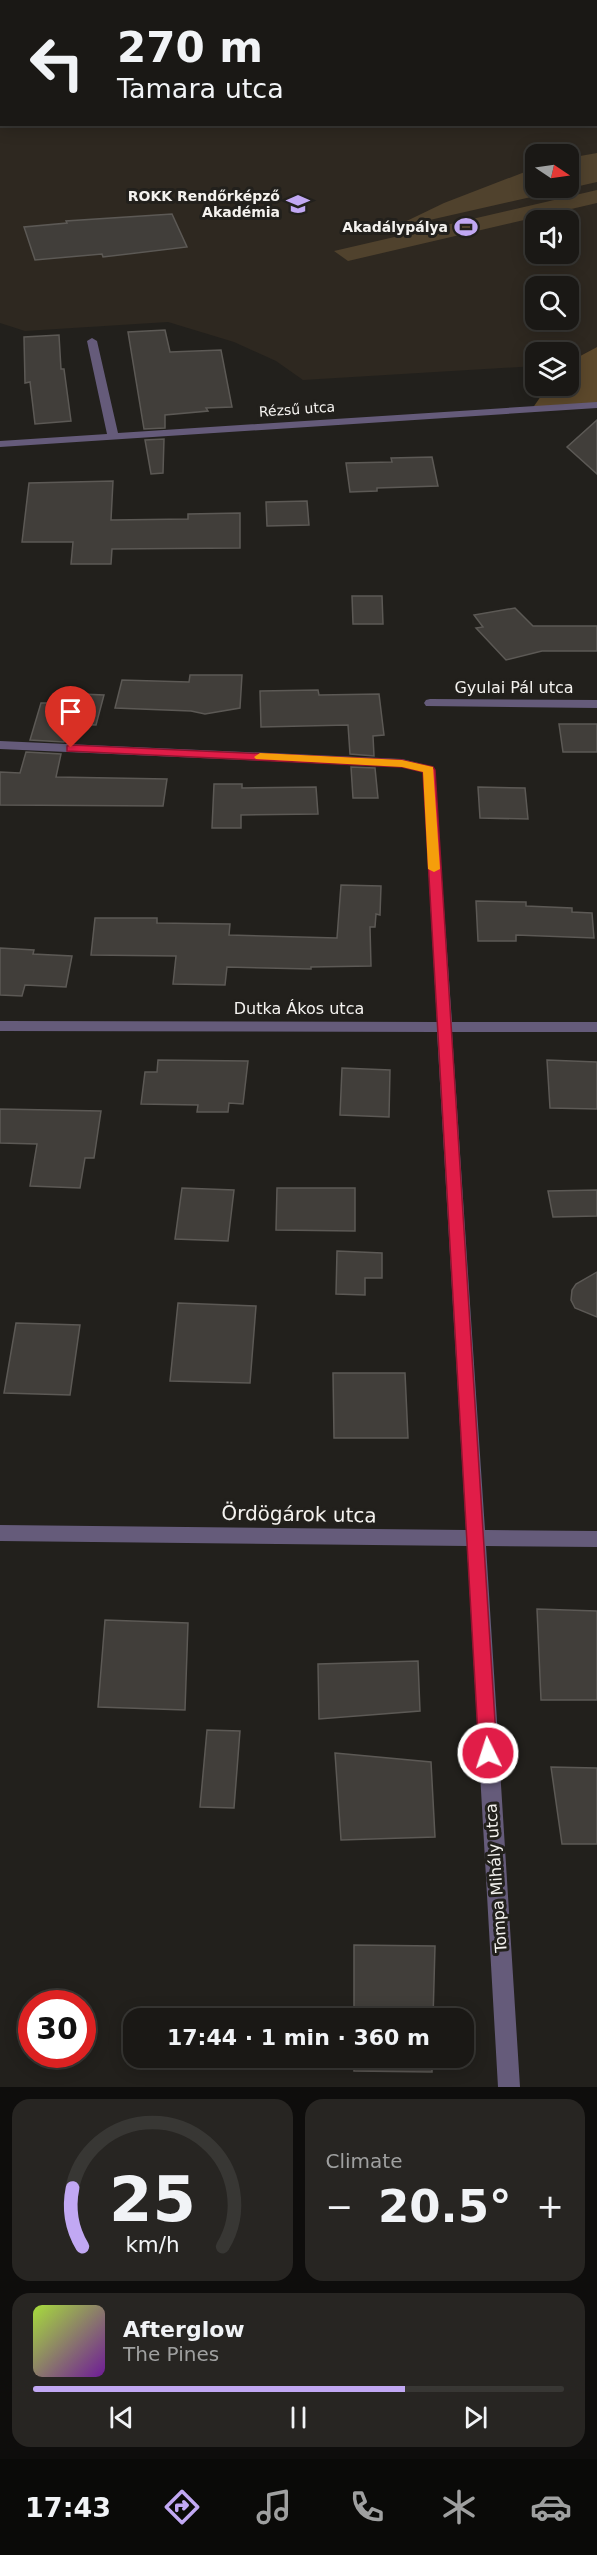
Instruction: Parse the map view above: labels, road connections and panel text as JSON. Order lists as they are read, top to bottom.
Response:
{
  "streets": {
    "street": [
      "Rézsű utca",
      "Gyulai Pál utca",
      "Dutka Ákos utca",
      "Ördögárok utca",
      "Tompa Mihály utca"
    ]
  },
  "crossings": [
    ["Dutka Ákos utca", "Tompa Mihály utca"],
    ["Ördögárok utca", "Tompa Mihály utca"]
  ],
  "places": {
    "school or university": ["ROKK Rendőrképző Akadémia"],
    "sports": ["Akadálypálya"]
  },
  "north": "right",
  "page": {
    "turn": ["270 m", "Tamara utca"],
    "limit": "30",
    "trip": "17:44 · 1 min · 360 m",
    "tile": "Climate",
    "heat": ["−", "20.5°", "+"],
    "song": ["Afterglow", "The Pines"],
    "tabs": "17:43",
    "gauge": ["25", "km/h"]
  }
}
